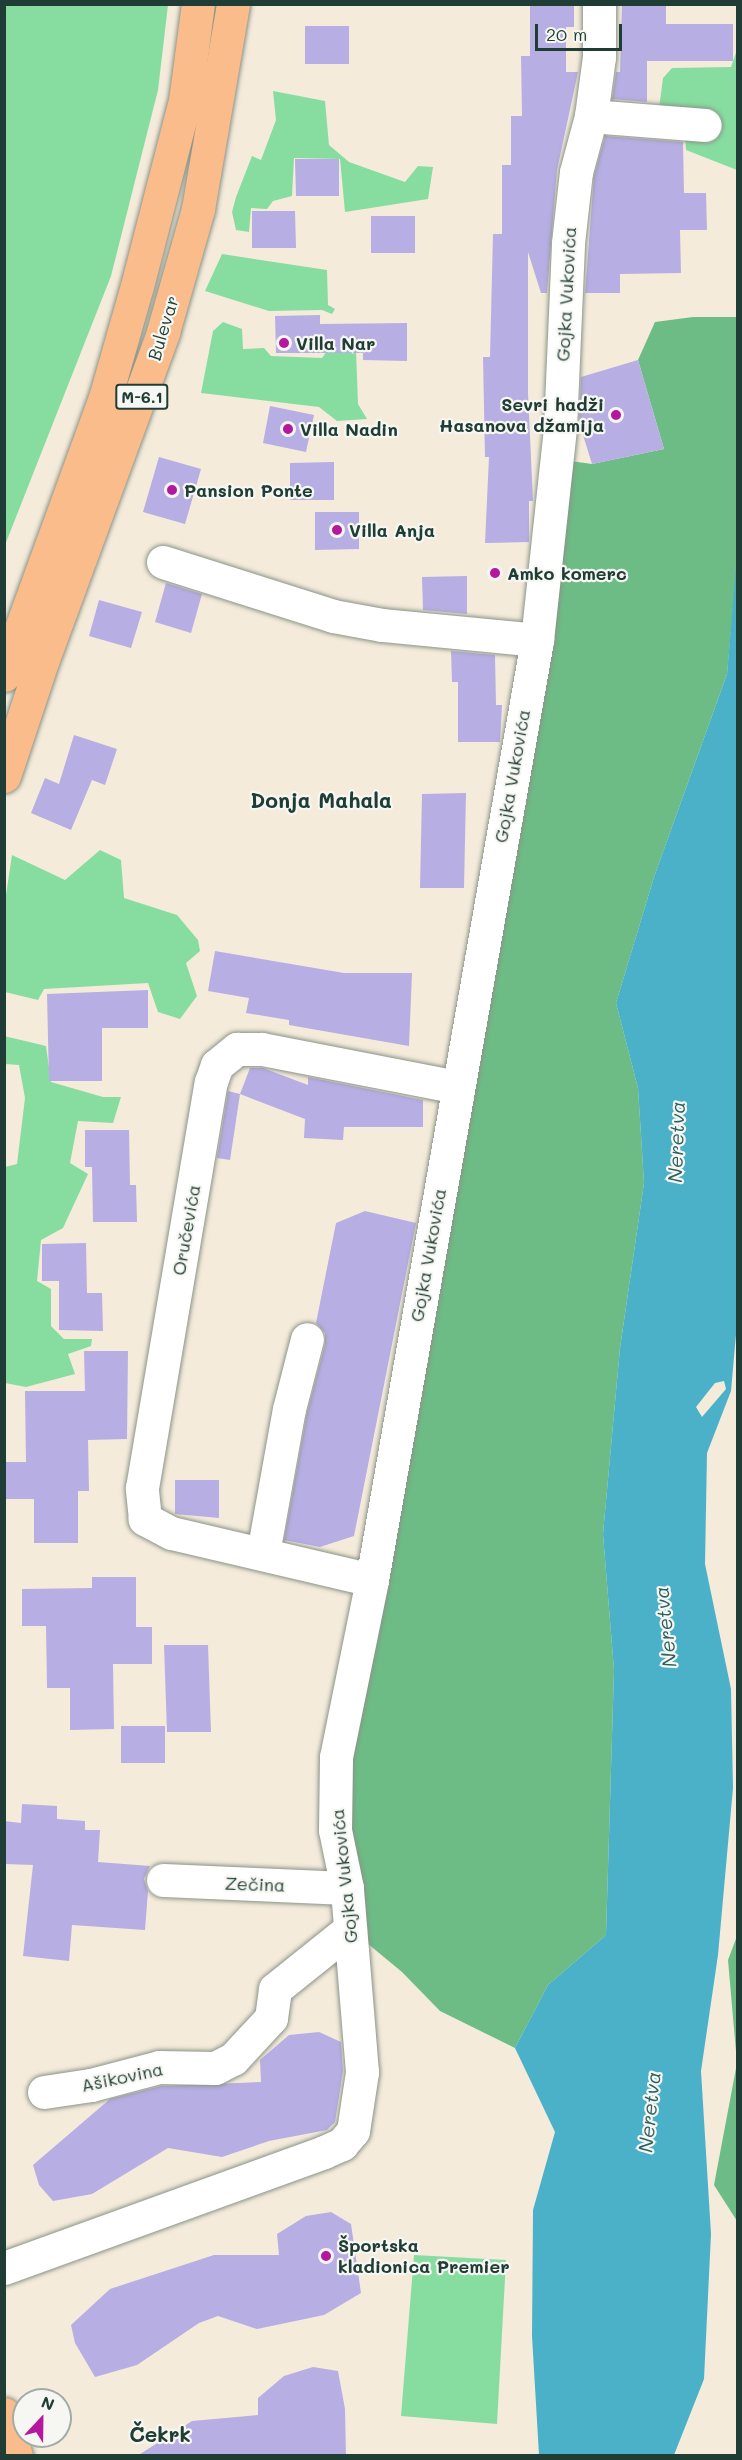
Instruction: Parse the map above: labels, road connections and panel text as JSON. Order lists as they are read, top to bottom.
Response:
{
  "streets": {
    "main road": ["Bulevar", "M-6.1"],
    "street": [
      "Gojka Vukovića",
      "Oručevića",
      "Zečina",
      "Ašikovina"
    ]
  },
  "crossings": [
    ["Gojka Vukovića", "Oručevića"],
    ["Gojka Vukovića", "Zečina"],
    ["Gojka Vukovića", "Ašikovina"]
  ],
  "districts": ["Donja Mahala", "Čekrk"],
  "water": ["Neretva"],
  "places": [
    "Villa Nar",
    "Sevri hadži Hasanova džamija",
    "Villa Nadin",
    "Pansion Ponte",
    "Villa Anja",
    "Amko komerc",
    "Športska kladionica Premier"
  ],
  "scale_bar": "20 m",
  "north": "top"
}
